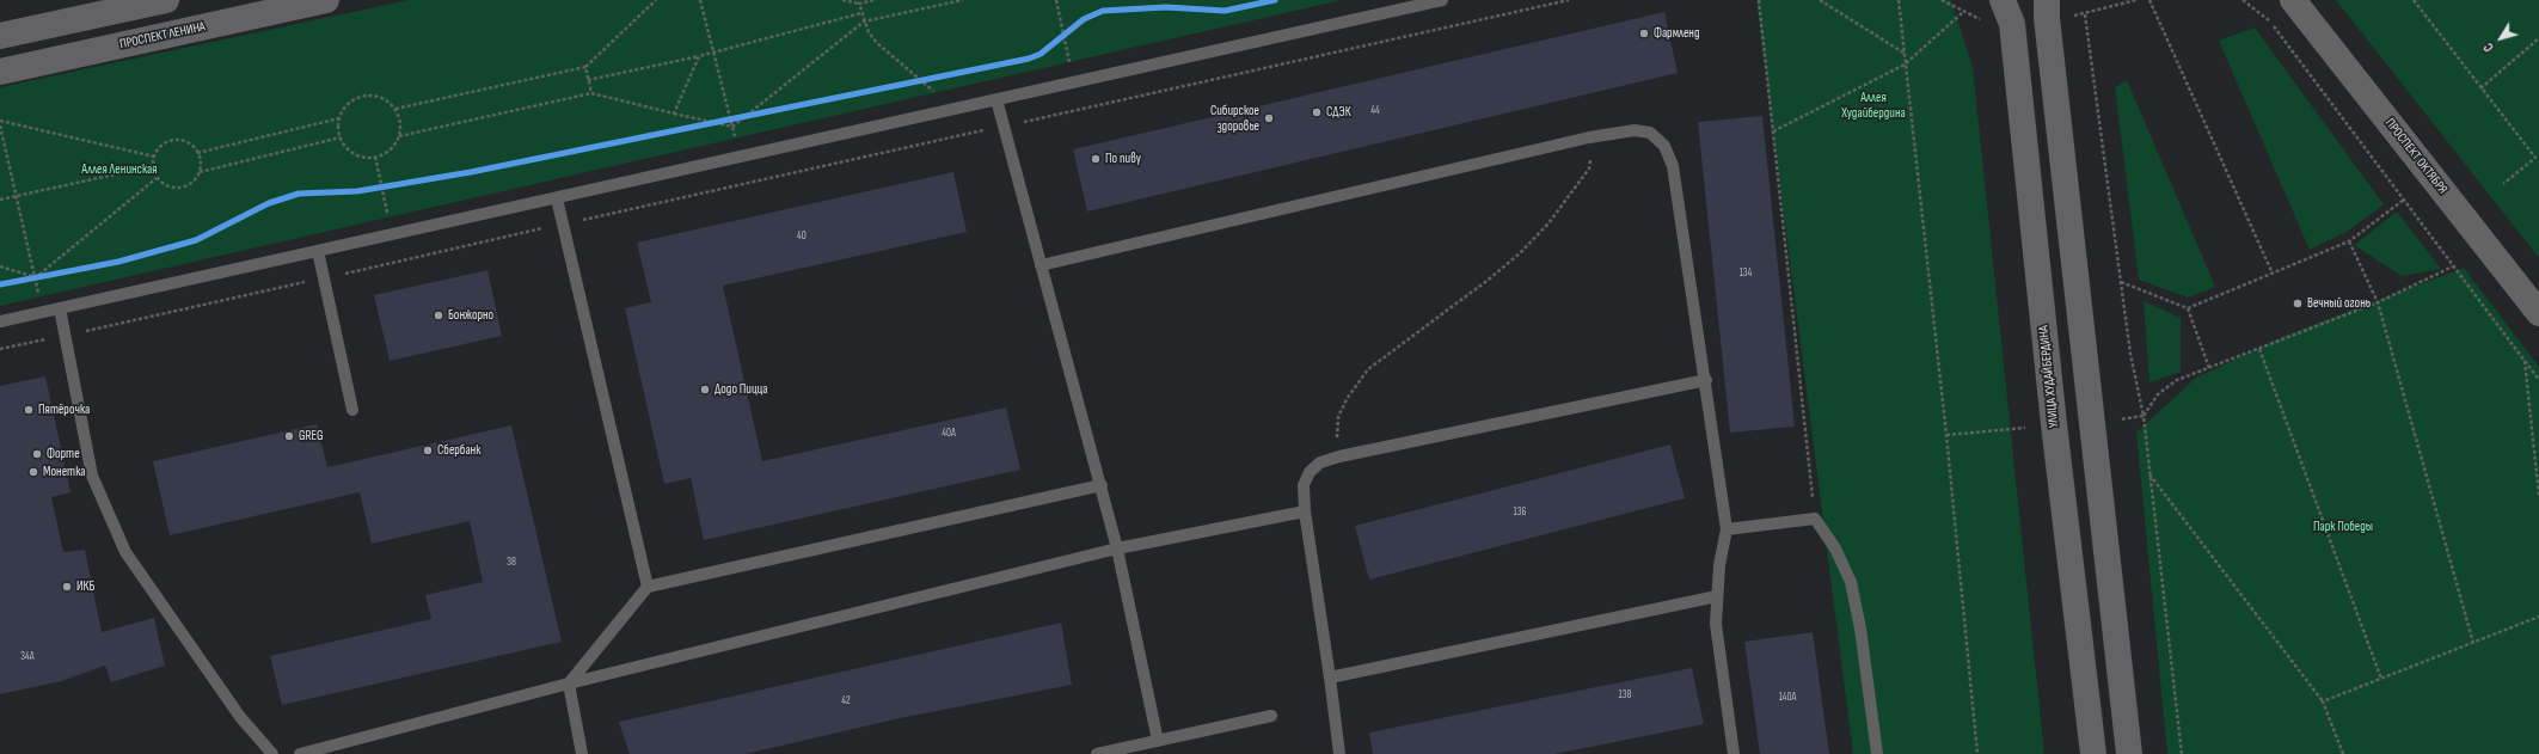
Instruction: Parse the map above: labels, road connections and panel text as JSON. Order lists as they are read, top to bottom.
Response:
{
  "streets": {
    "main road": ["ПРОСПЕКТ ЛЕНИНА", "ПРОСПЕКТ ОКТЯБРЯ", "УЛИЦА ХУДАЙБЕРДИНА"]
  },
  "parks": ["Аллея Худайбердина", "Аллея Ленинская", "Парк Победы"],
  "places": [
    "Фармленд",
    "СДЭК",
    "Сибирское здоровье",
    "По пиву",
    "Вечный огонь",
    "Бонжорно",
    "Додо Пицца",
    "Пятёрочка",
    "GREG",
    "Сбербанк",
    "Форте",
    "Монетка",
    "ИКБ"
  ],
  "house_numbers": [
    "44",
    "40",
    "134",
    "40А",
    "136",
    "38",
    "34А",
    "138",
    "140А",
    "42"
  ],
  "north": "bottom left"
}
